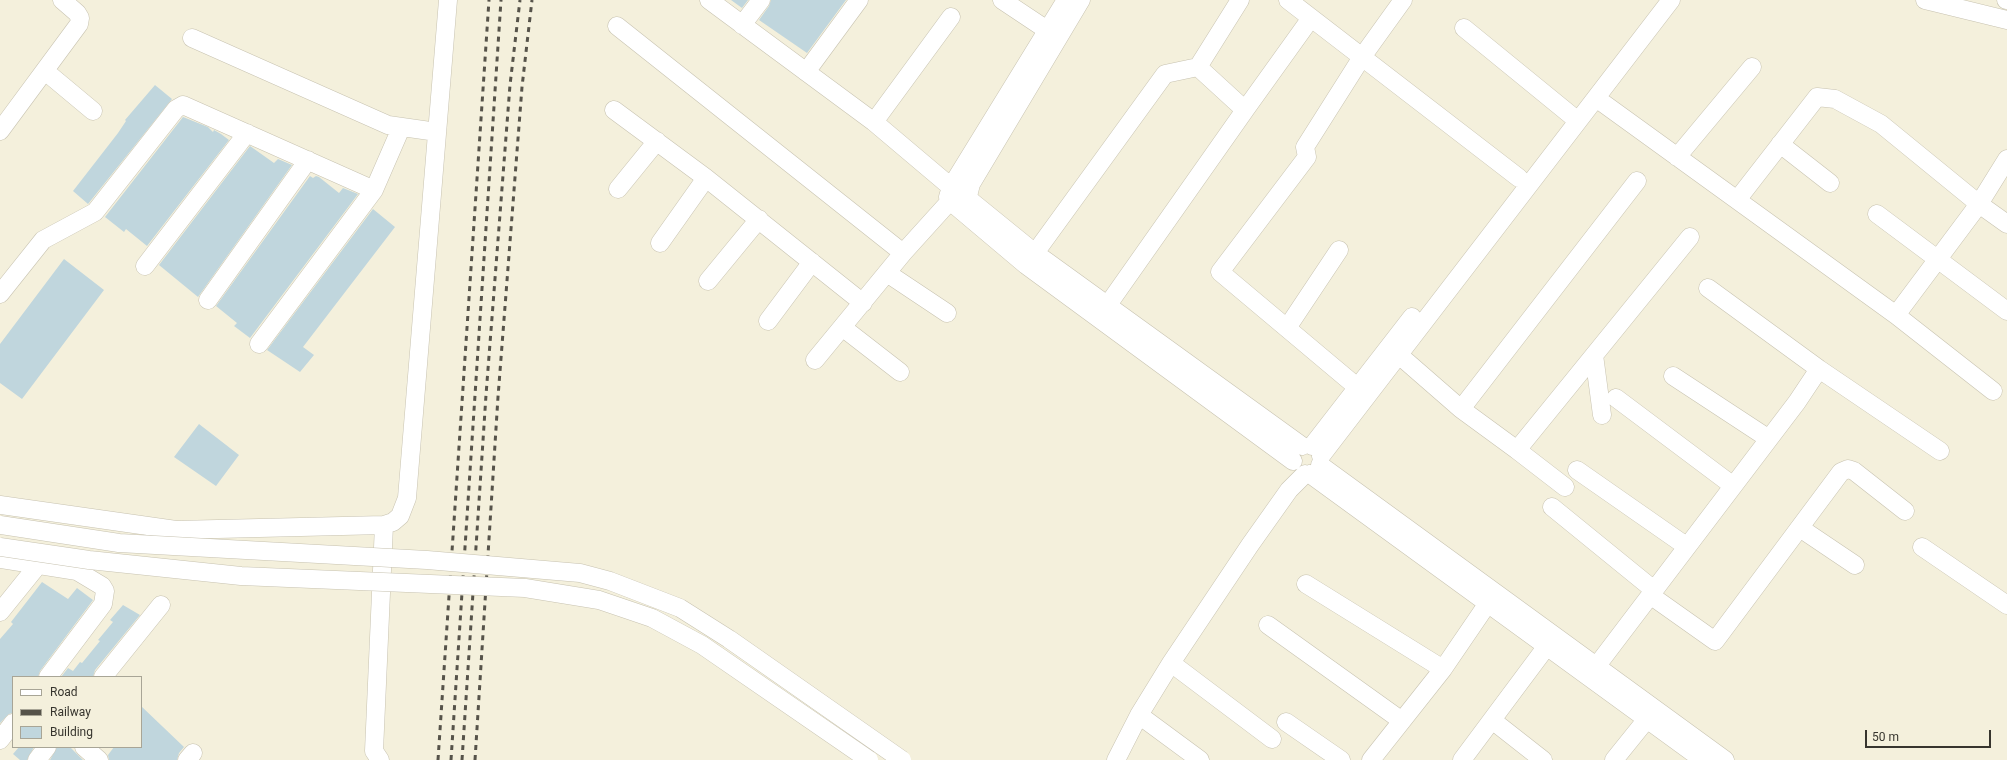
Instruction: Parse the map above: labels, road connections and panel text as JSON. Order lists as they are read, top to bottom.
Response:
{
  "legend": ["Road", "Railway", "Building"],
  "scale_bar": "50 m"
}
